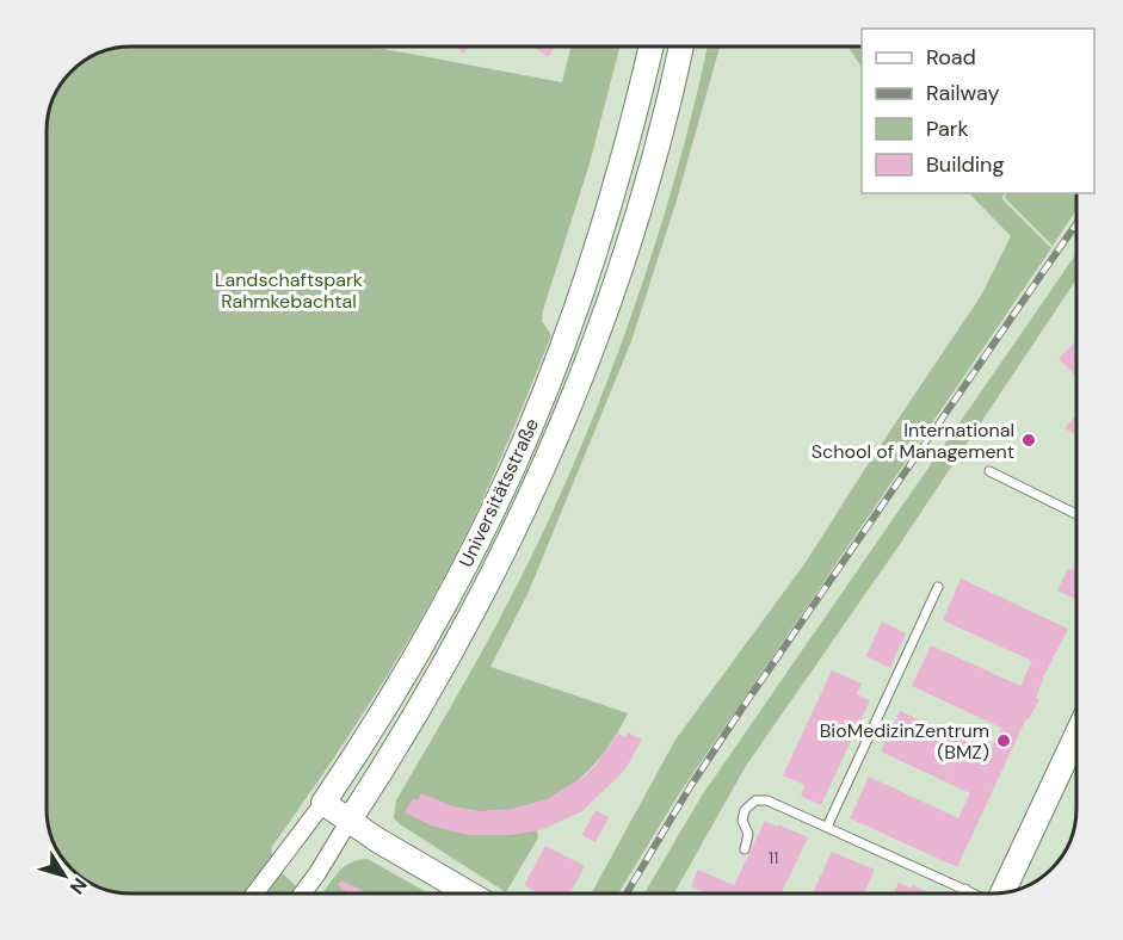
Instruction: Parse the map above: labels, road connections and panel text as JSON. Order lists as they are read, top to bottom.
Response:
{
  "streets": {
    "street": ["Universitätsstraße"]
  },
  "parks": ["Landschaftspark Rahmkebachtal"],
  "places": ["International School of Management", "BioMedizinZentrum (BMZ)"],
  "house_numbers": ["11"],
  "legend": [
    "Road",
    "Railway",
    "Park",
    "Building"
  ],
  "north": "bottom right"
}
